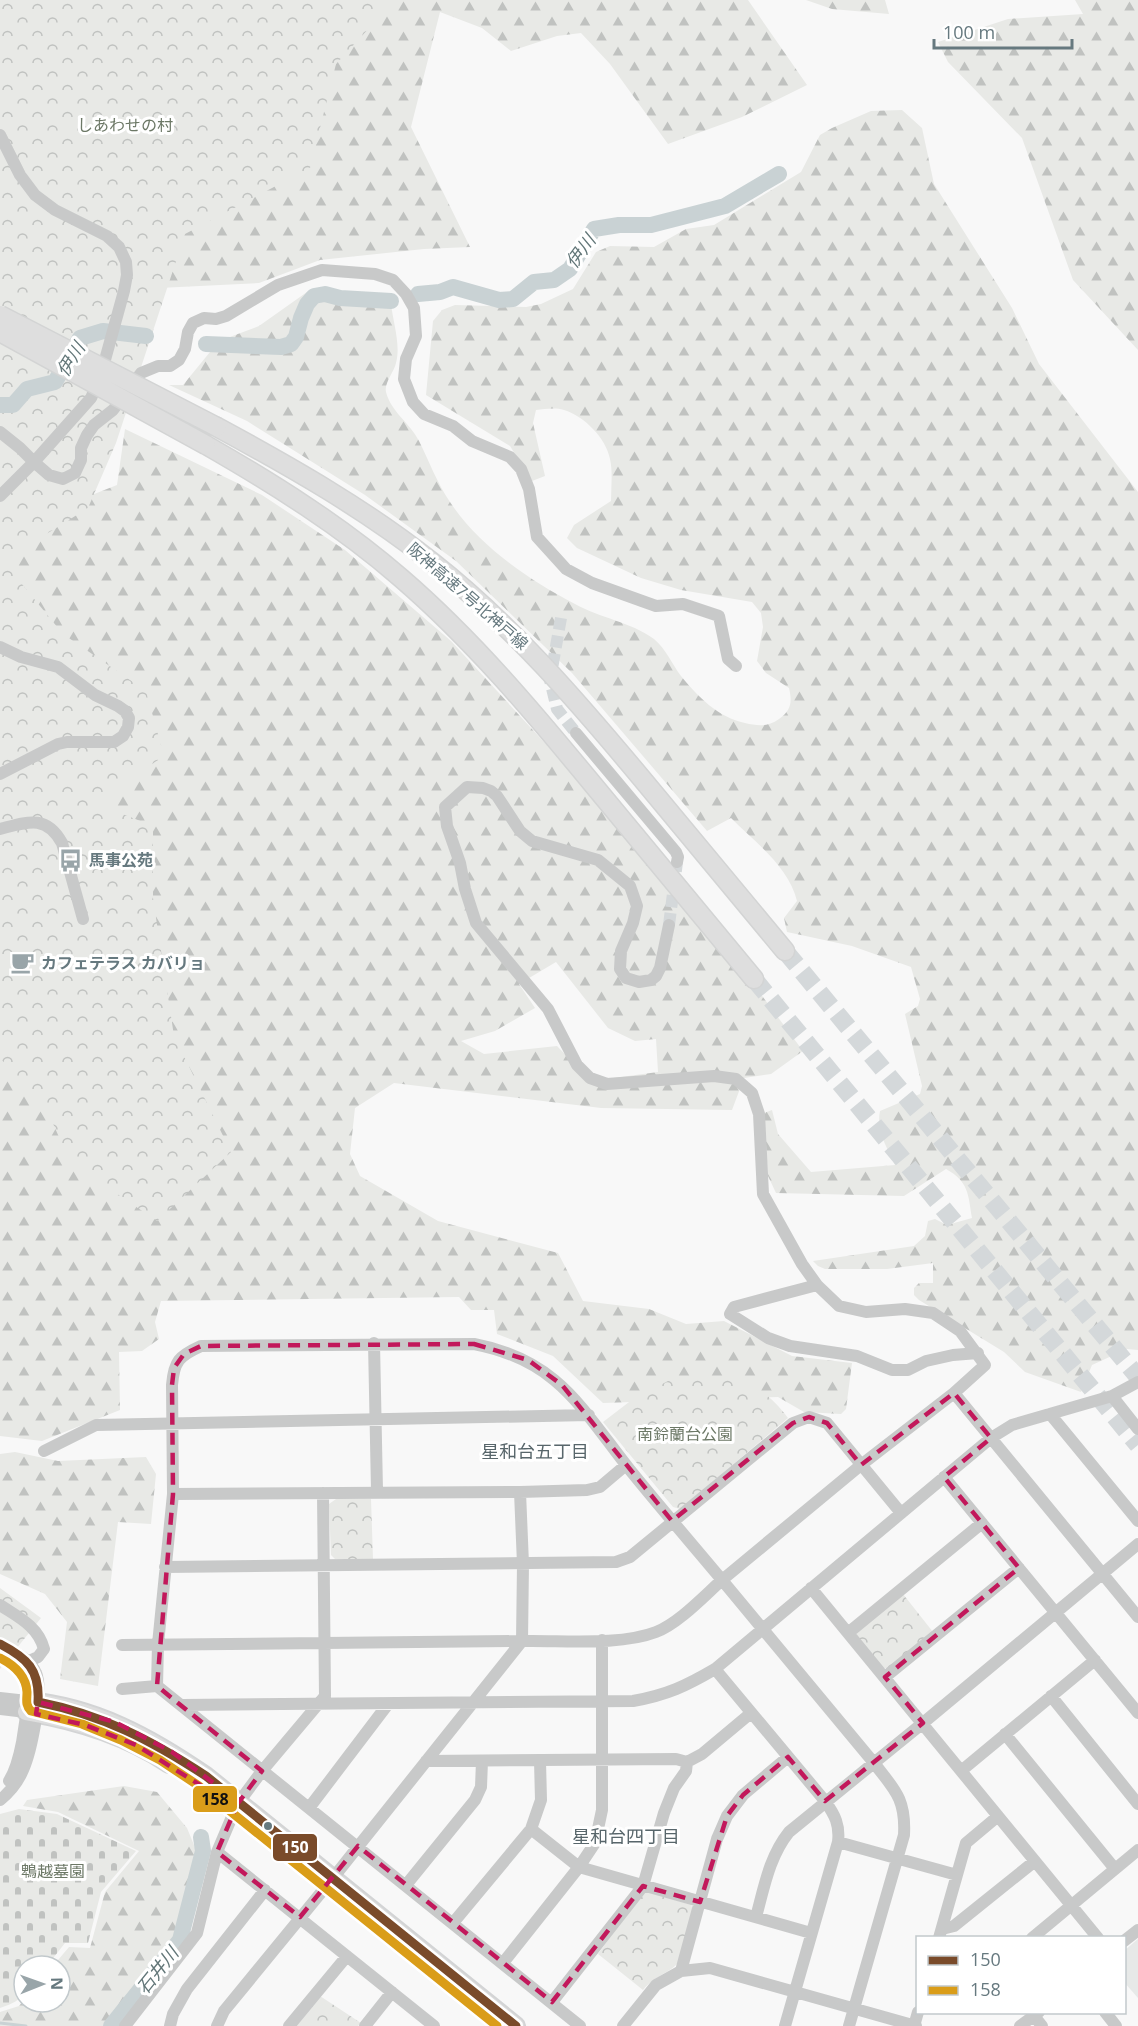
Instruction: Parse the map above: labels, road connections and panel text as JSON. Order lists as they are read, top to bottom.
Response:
{
  "streets": {
    "highway": ["阪神高速7号北神戸線"]
  },
  "districts": ["星和台五丁目", "星和台四丁目"],
  "water": ["伊川", "石井川"],
  "parks": ["しあわせの村", "南鈴蘭台公園", "鵯越墓園"],
  "places": {
    "bus stop": ["馬事公苑"],
    "cafe": ["カフェテラス カバリョ"]
  },
  "lines": ["transit line 150", "transit line 158"],
  "legend": ["150", "158"],
  "scale_bar": "100 m",
  "north": "right"
}
